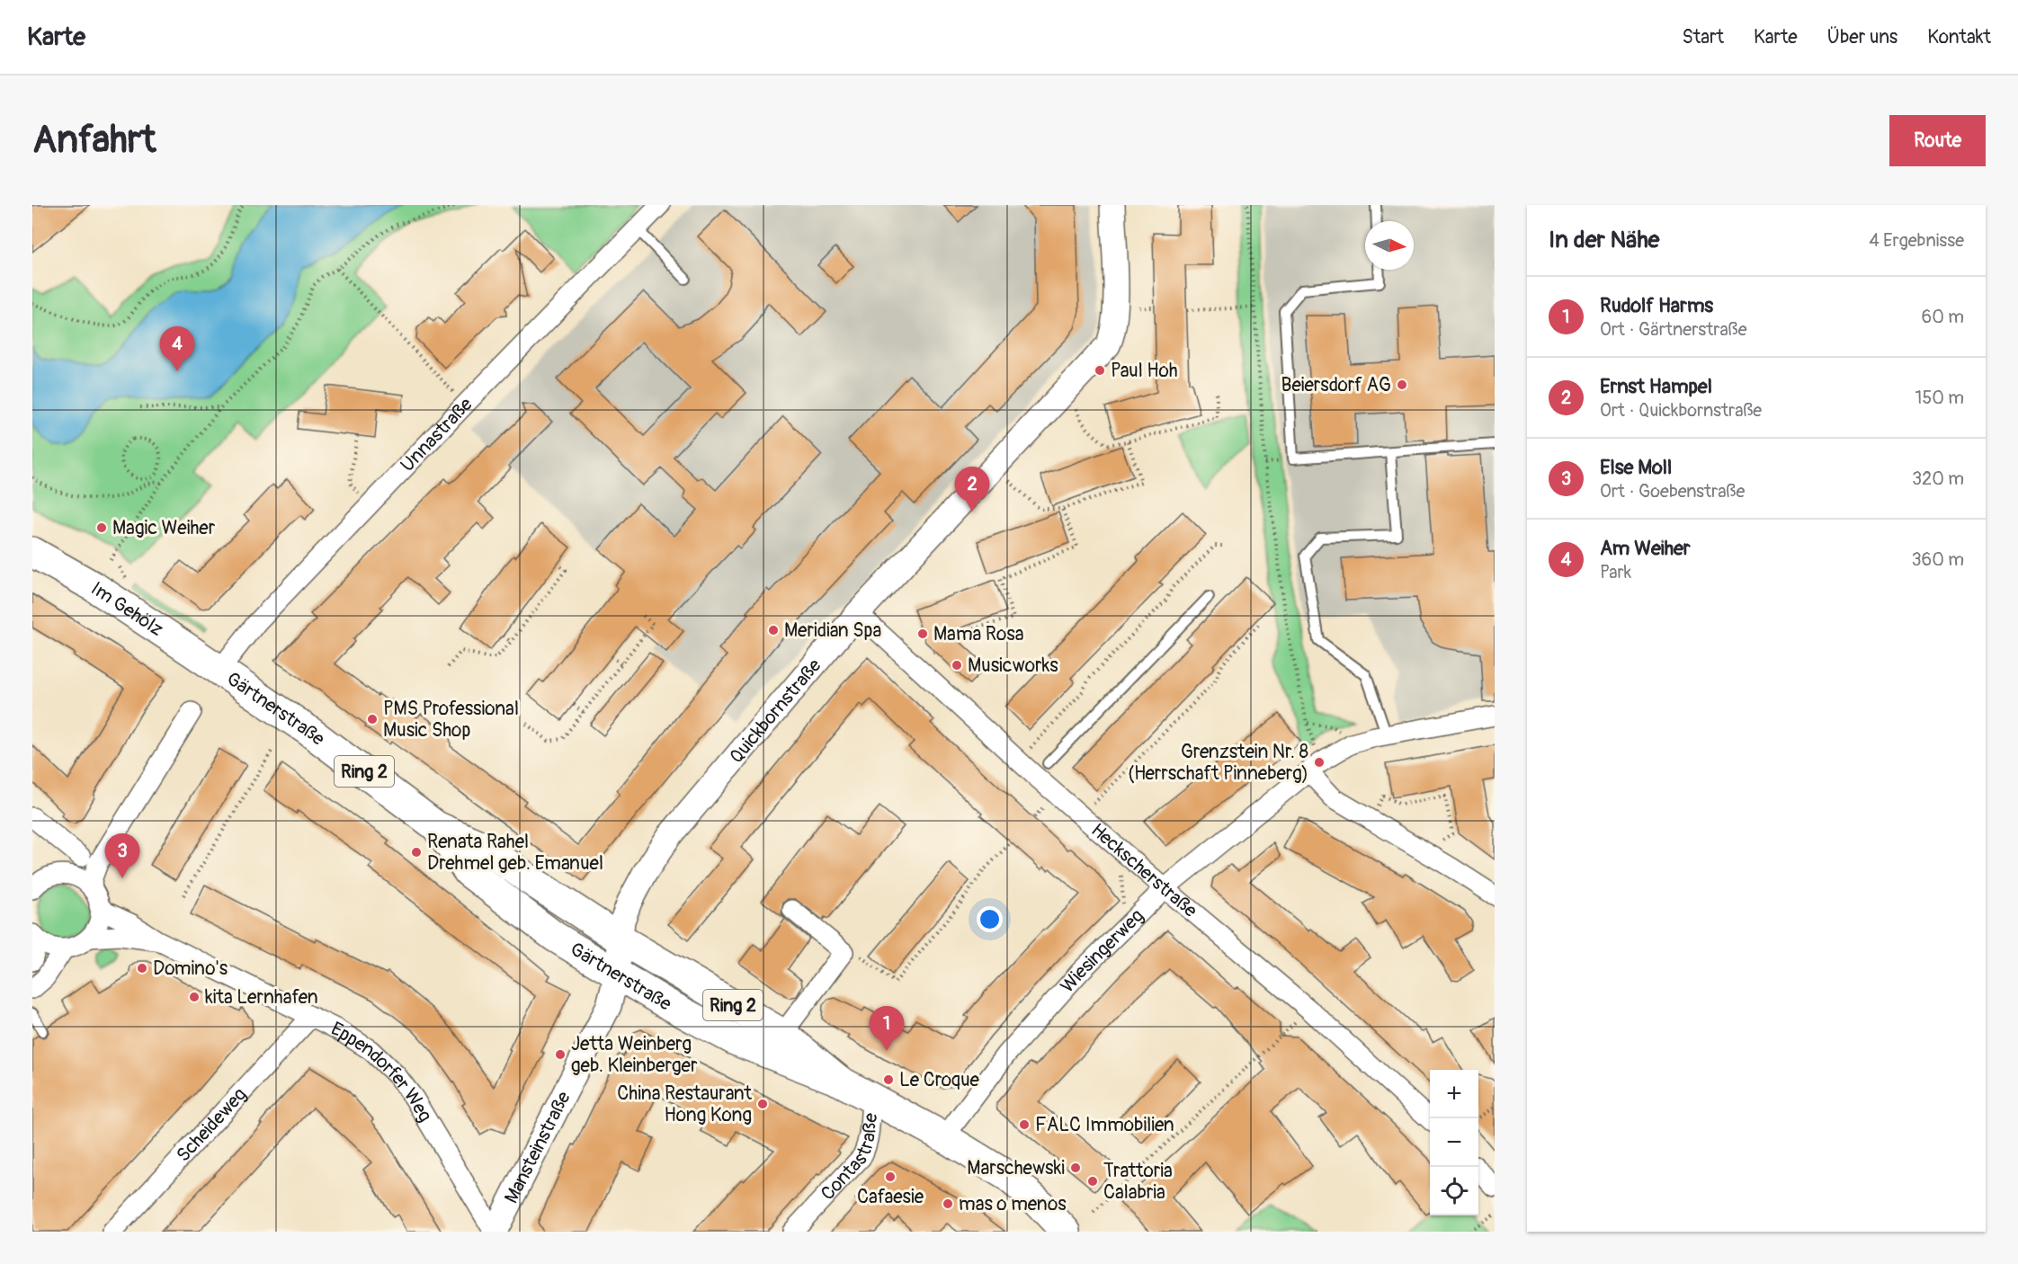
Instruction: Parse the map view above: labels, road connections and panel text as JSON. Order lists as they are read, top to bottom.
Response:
{
  "streets": {
    "main road": ["Im Gehölz", "Gärtnerstraße", "Ring 2"],
    "street": [
      "Unnastraße",
      "Quickbornstraße",
      "Heckscherstraße",
      "Wiesingerweg",
      "Eppendorfer Weg",
      "Scheideweg",
      "Mansteinstraße",
      "Contastraße"
    ]
  },
  "crossings": [
    ["Unnastraße", "Im Gehölz"],
    ["Unnastraße", "Gärtnerstraße"],
    ["Im Gehölz", "Gärtnerstraße"],
    ["Gärtnerstraße", "Quickbornstraße"],
    ["Gärtnerstraße", "Wiesingerweg"],
    ["Gärtnerstraße", "Mansteinstraße"],
    ["Gärtnerstraße", "Contastraße"],
    ["Quickbornstraße", "Heckscherstraße"],
    ["Quickbornstraße", "Mansteinstraße"],
    ["Heckscherstraße", "Wiesingerweg"],
    ["Eppendorfer Weg", "Scheideweg"],
    ["Eppendorfer Weg", "Mansteinstraße"]
  ],
  "places": [
    "Paul Hoh",
    "Beiersdorf AG",
    "Magic Weiher",
    "Meridian Spa",
    "Mama Rosa",
    "Musicworks",
    "PMS Professional Music Shop",
    "Grenzstein Nr. 8 (Herrschaft Pinneberg)",
    "Renata Rahel Drehmel geb. Emanuel",
    "Domino's",
    "kita Lernhafen",
    "Jetta Weinberg geb. Kleinberger",
    "Le Croque",
    "China Restaurant Hong Kong",
    "FALC Immobilien",
    "Marschewski",
    "Cafaesie",
    "Trattoria Calabria",
    "mas o menos"
  ],
  "north": "right",
  "page": {
    "header": "Karte",
    "nav": [
      "Start",
      "Karte",
      "Über uns",
      "Kontakt"
    ],
    "buttons": "Route",
    "title": "Anfahrt",
    "heading": ["In der Nähe", "4 Ergebnisse"],
    "list": [
      {
        "mark": "1",
        "name": "Rudolf Harms",
        "note": "Ort · Gärtnerstraße",
        "value": "60 m"
      },
      {
        "mark": "2",
        "name": "Ernst Hampel",
        "note": "Ort · Quickbornstraße",
        "value": "150 m"
      },
      {
        "mark": "3",
        "name": "Else Moll",
        "note": "Ort · Goebenstraße",
        "value": "320 m"
      },
      {
        "mark": "4",
        "name": "Am Weiher",
        "note": "Park",
        "value": "360 m"
      }
    ],
    "pins": [
      "4",
      "2",
      "3",
      "1"
    ],
    "map_buttons": ["+", "−"]
  }
}
